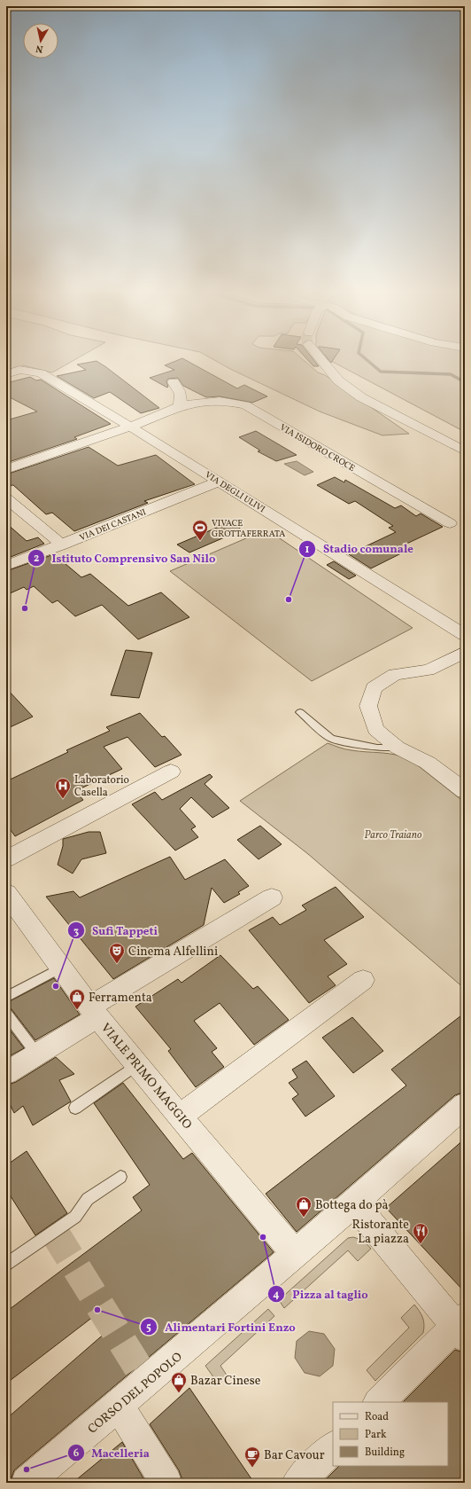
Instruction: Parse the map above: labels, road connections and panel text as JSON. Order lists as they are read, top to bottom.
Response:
{
  "streets": {
    "street": [
      "VIA ISIDORO CROCE",
      "VIA DEGLI ULIVI",
      "VIA DEI CASTANI",
      "VIALE PRIMO MAGGIO",
      "CORSO DEL POPOLO"
    ]
  },
  "crossings": [
    ["VIA ISIDORO CROCE", "VIA DEGLI ULIVI"],
    ["VIA DEGLI ULIVI", "VIA DEI CASTANI"],
    ["VIALE PRIMO MAGGIO", "CORSO DEL POPOLO"]
  ],
  "parks": ["Parco Traiano"],
  "places": {
    "sports": ["VIVACE GROTTAFERRATA"],
    "other": [
      "Stadio comunale",
      "Istituto Comprensivo San Nilo",
      "Sufi Tappeti",
      "Pizza al taglio",
      "Alimentari Fortini Enzo",
      "Macelleria"
    ],
    "hospital": ["Laboratorio Casella"],
    "theatre": ["Cinema Alfellini"],
    "shop": ["Ferramenta", "Bottega do pà", "Bazar Cinese"],
    "restaurant": ["Ristorante La piazza"],
    "cafe": ["Bar Cavour"]
  },
  "legend": ["Road", "Park", "Building"],
  "north": "bottom"
}
